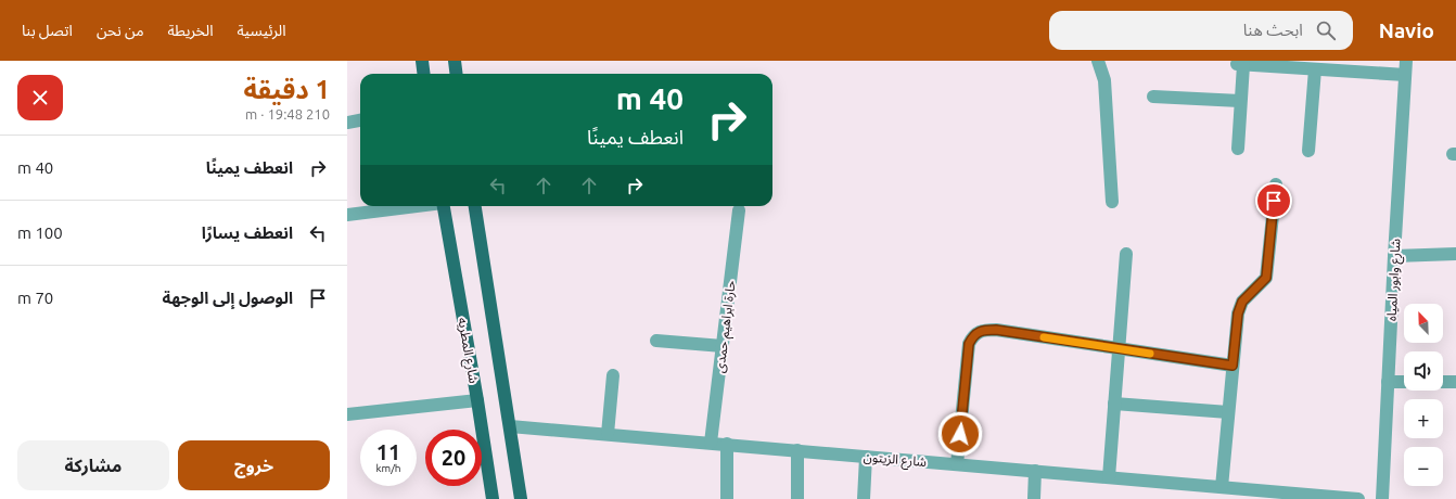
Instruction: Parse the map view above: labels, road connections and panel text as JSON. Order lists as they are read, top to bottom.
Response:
{
  "streets": {
    "main road": ["شارع المطريه"],
    "street": ["شارع وابور المياه", "حارة ابراهيم حمدى", "شارع الزيتون"]
  },
  "crossings": [
    ["حارة ابراهيم حمدى", "شارع الزيتون"]
  ],
  "north": "top left",
  "page": {
    "header": "Navio",
    "search": "ابحث هنا",
    "nav": [
      "الرئيسية",
      "الخريطة",
      "من نحن",
      "اتصل بنا"
    ],
    "heading": ["1 دقيقة", "210 m · 19:48"],
    "turn": ["40 m", "انعطف يمينًا"],
    "list": [
      {
        "name": "انعطف يمينًا",
        "value": "40 m"
      },
      {
        "name": "انعطف يسارًا",
        "value": "100 m"
      },
      {
        "name": "الوصول إلى الوجهة",
        "value": "70 m"
      }
    ],
    "map_buttons": ["+", "−"],
    "speed": "11 km/h",
    "limit": "20",
    "buttons": ["خروج", "مشاركة"]
  }
}
